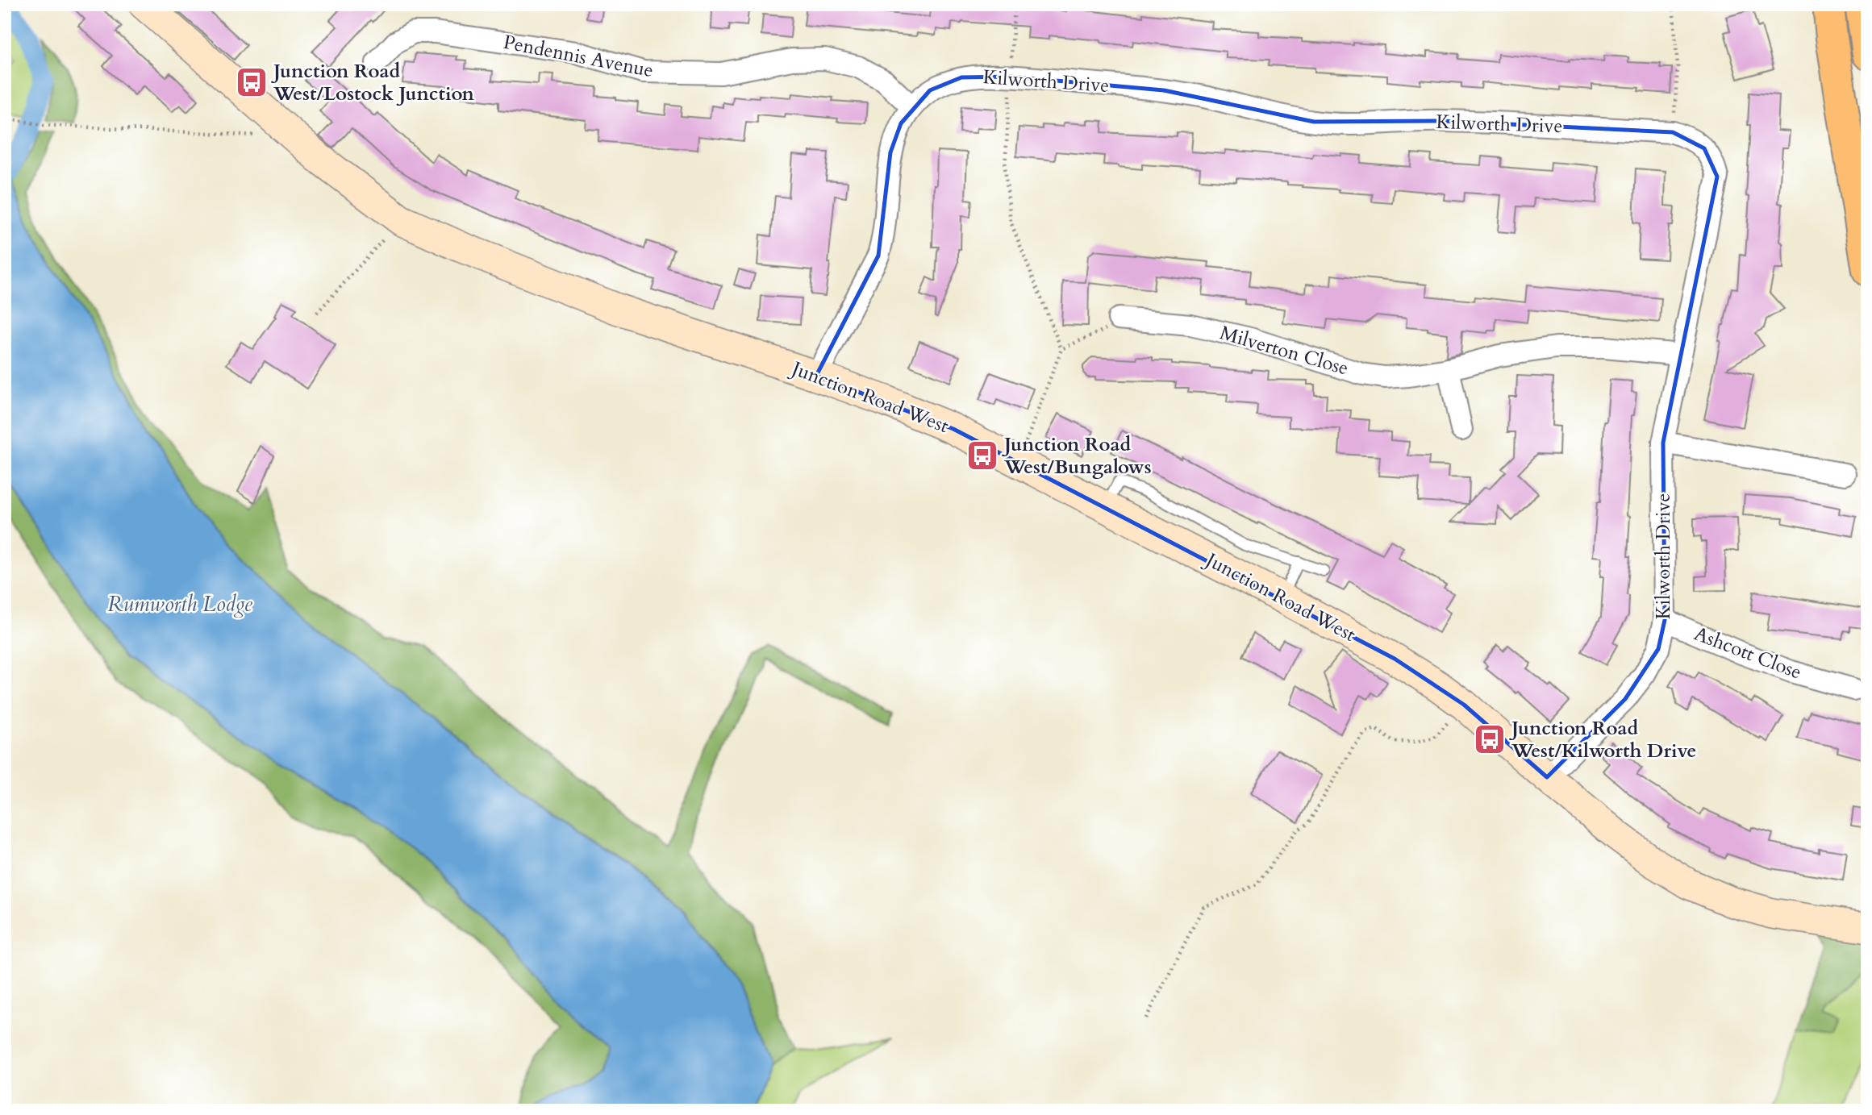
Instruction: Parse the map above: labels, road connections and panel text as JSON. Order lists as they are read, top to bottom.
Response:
{
  "streets": {
    "street": [
      "Pendennis Avenue",
      "Kilworth Drive",
      "Milverton Close",
      "Junction Road West",
      "Ashcott Close"
    ]
  },
  "crossings": [
    ["Pendennis Avenue", "Kilworth Drive"],
    ["Kilworth Drive", "Milverton Close"],
    ["Kilworth Drive", "Junction Road West"],
    ["Kilworth Drive", "Ashcott Close"]
  ],
  "water": ["Rumworth Lodge"],
  "places": {
    "bus stop": ["Junction Road West/Lostock Junction", "Junction Road West/Bungalows", "Junction Road West/Kilworth Drive"]
  }
}
